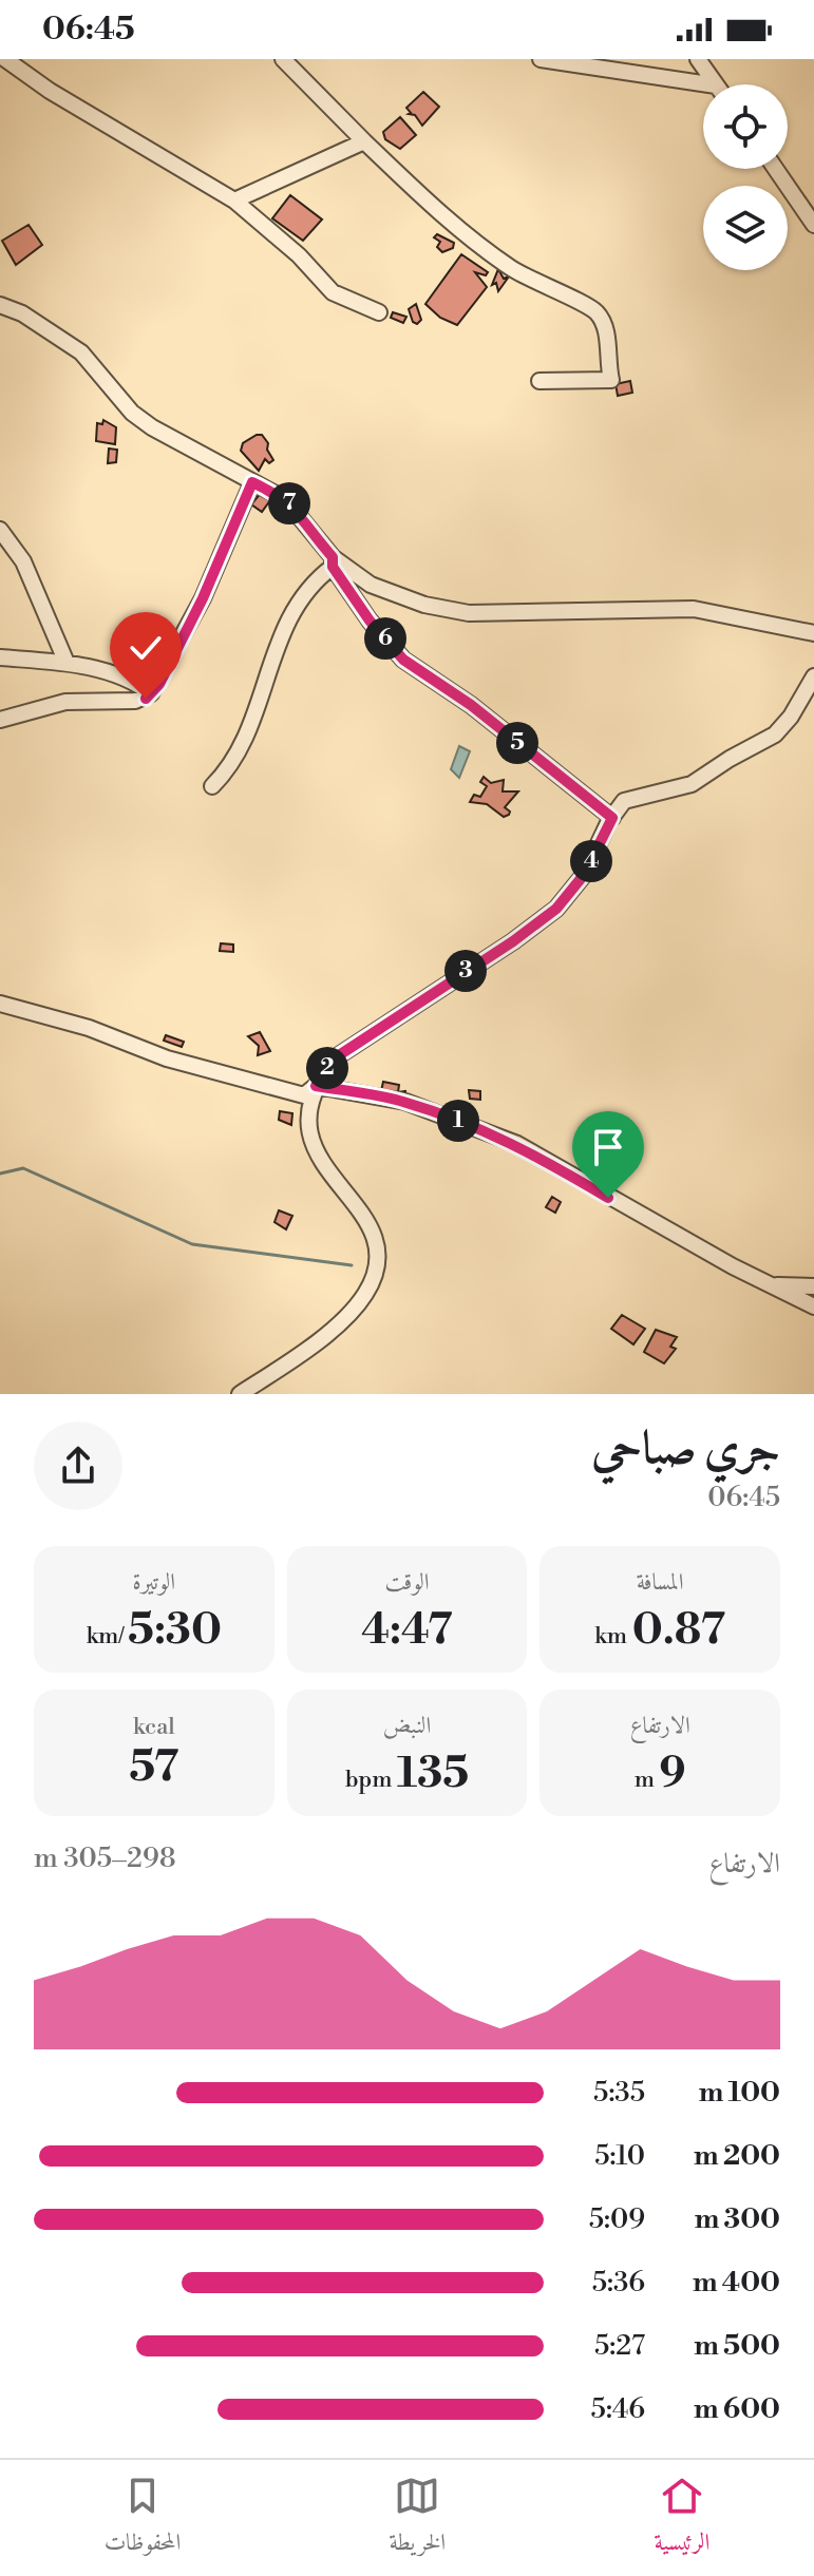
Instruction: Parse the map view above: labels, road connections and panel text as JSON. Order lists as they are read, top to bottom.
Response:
{
  "page": {
    "status": "06:45",
    "pins": [
      "7",
      "6",
      "5",
      "4",
      "3",
      "2",
      "1"
    ],
    "heading": ["جري صباحي", "06:45"],
    "stats": [
      ["المسافة", "0.87 km"],
      ["الوقت", "4:47"],
      ["الوتيرة", "5:30 /km"],
      ["الارتفاع", "9 m"],
      ["النبض", "135 bpm"],
      ["kcal", "57"]
    ],
    "chart": ["الارتفاع", "298–305 m"],
    "list": [
      {
        "name": "100 m",
        "note": "5:35"
      },
      {
        "name": "200 m",
        "note": "5:10"
      },
      {
        "name": "300 m",
        "note": "5:09"
      },
      {
        "name": "400 m",
        "note": "5:36"
      },
      {
        "name": "500 m",
        "note": "5:27"
      },
      {
        "name": "600 m",
        "note": "5:46"
      }
    ],
    "tabs": ["الرئيسية", "الخريطة", "المحفوظات"]
  }
}
